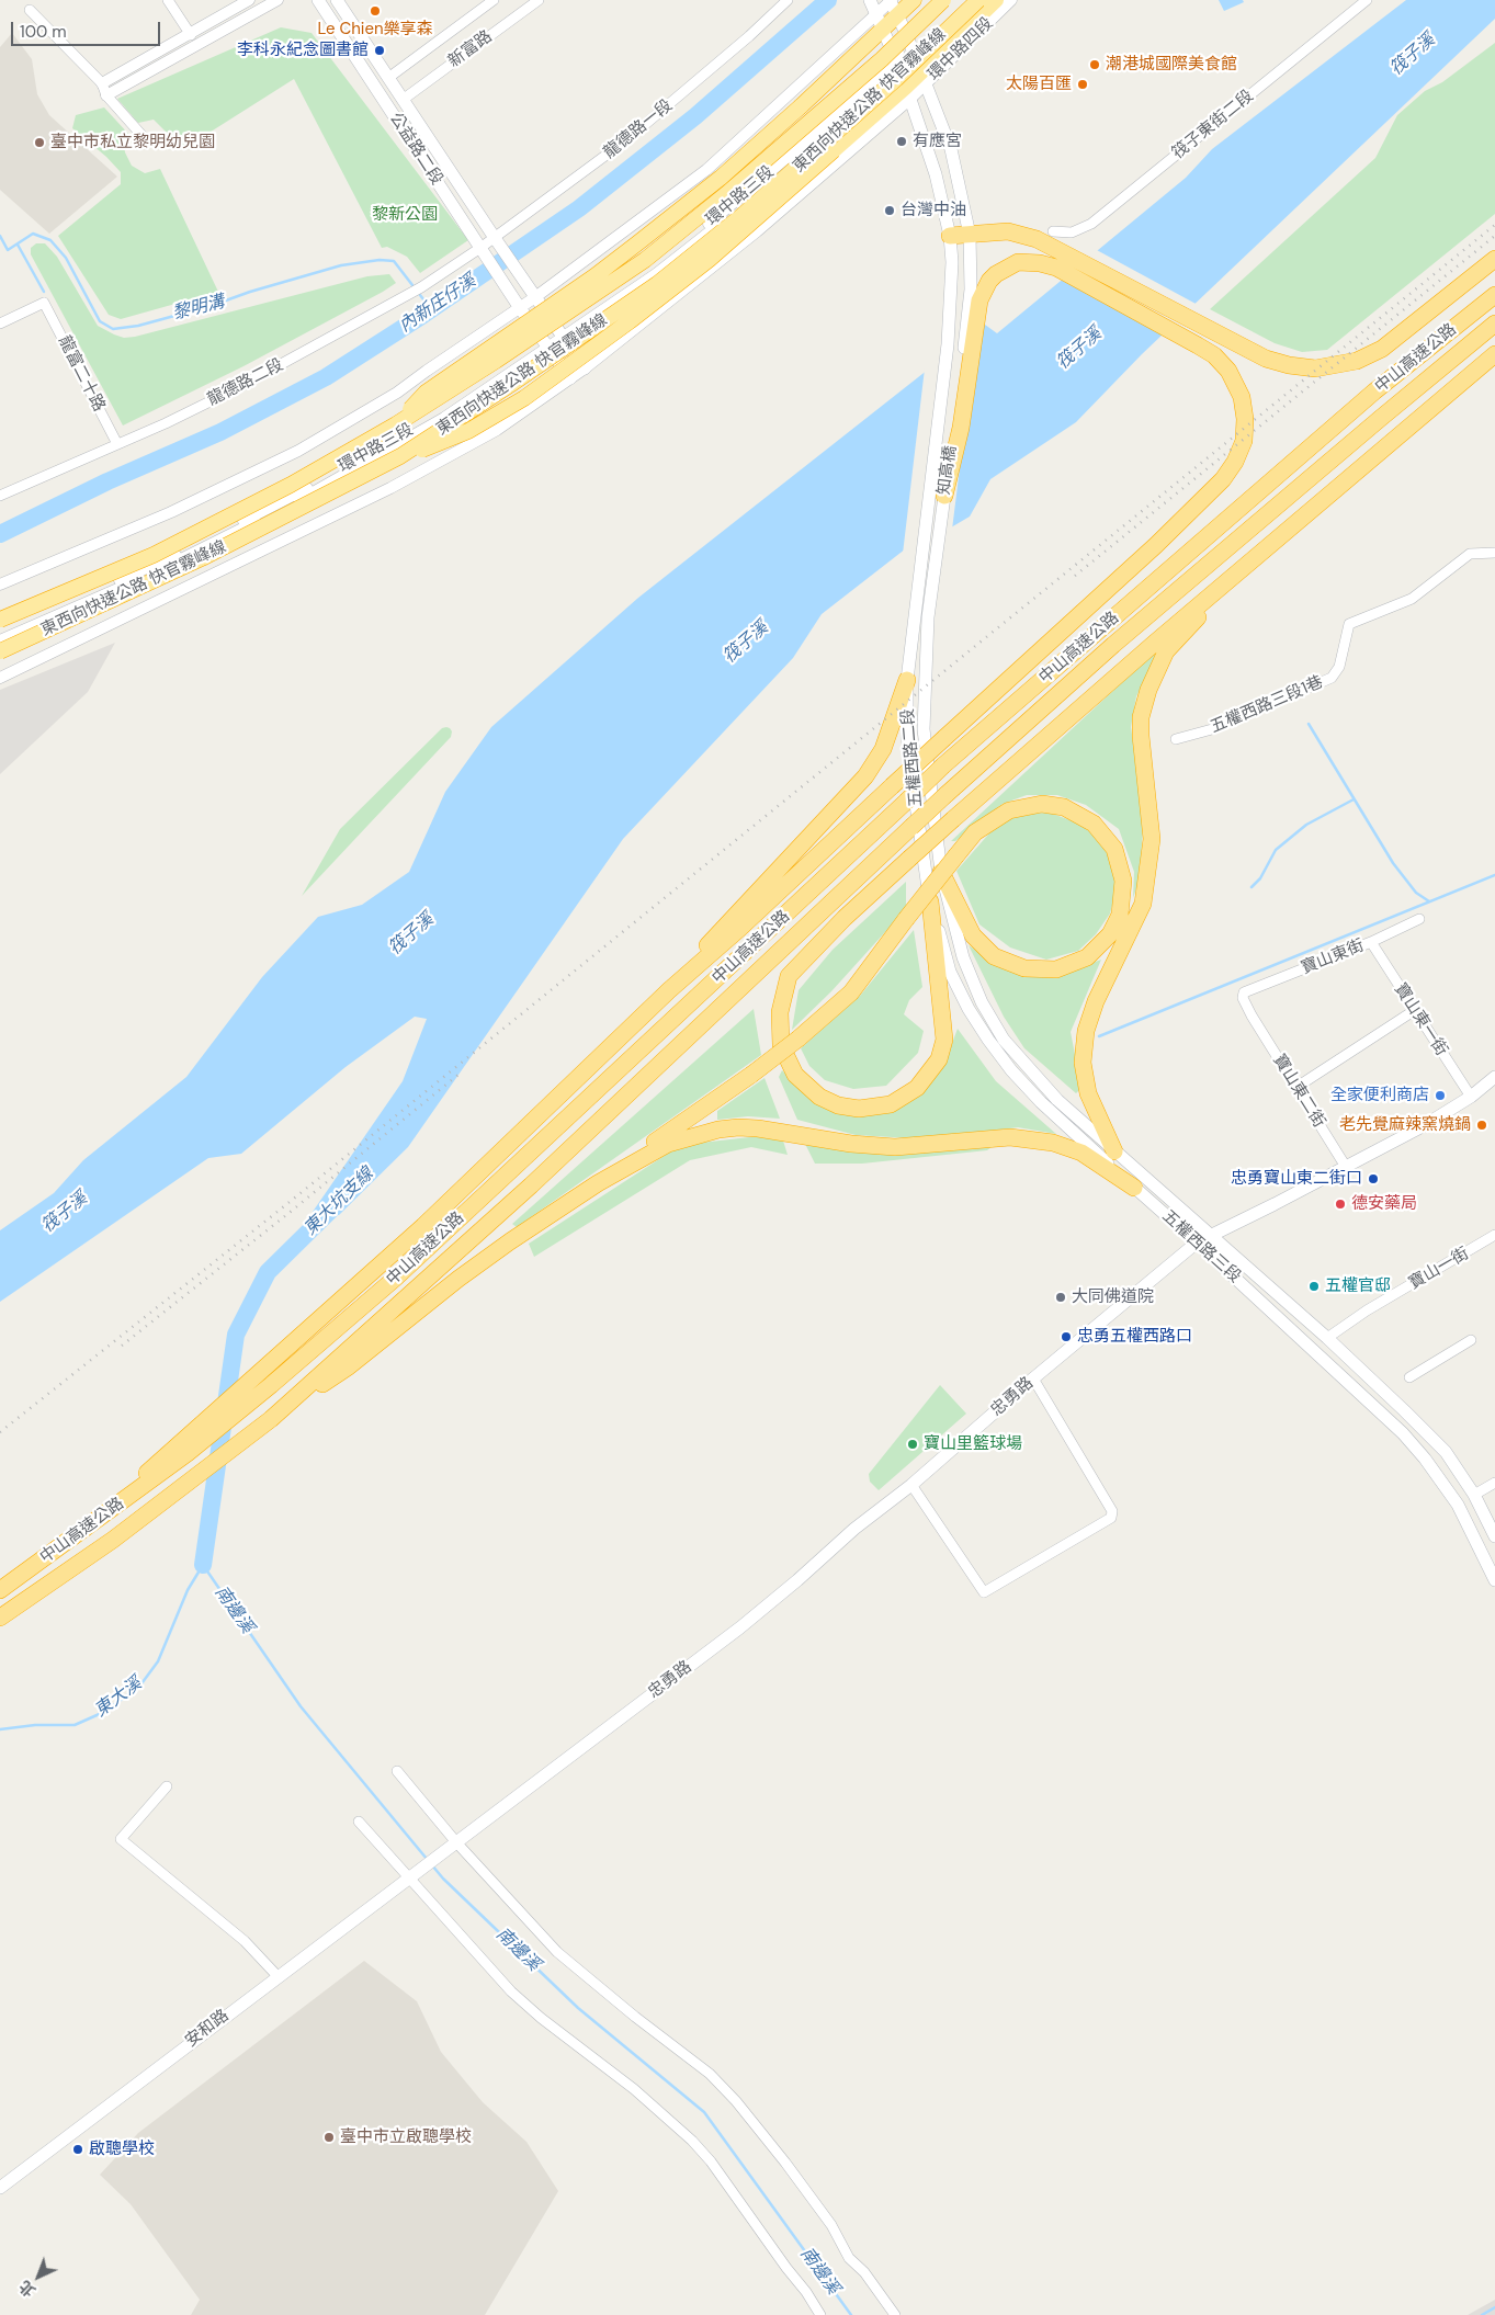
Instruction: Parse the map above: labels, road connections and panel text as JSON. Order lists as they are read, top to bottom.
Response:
{
  "streets": {
    "highway": ["東西向快速公路 快官霧峰線", "中山高速公路"],
    "main road": [
      "公益路二段",
      "知高橋",
      "五權西路二段",
      "五權西路三段",
      "忠勇路",
      "安和路"
    ],
    "street": [
      "新富路",
      "環中路四段",
      "筏子東街二段",
      "龍德路一段",
      "環中路三段",
      "龍富二十路",
      "龍德路二段",
      "五權西路三段1巷",
      "寶山東街",
      "寶山東一街",
      "寶山東二街",
      "寶山一街"
    ]
  },
  "crossings": [
    ["新富路", "公益路二段"],
    ["環中路四段", "環中路三段"],
    ["龍德路一段", "公益路二段"],
    ["龍德路一段", "龍德路二段"],
    ["公益路二段", "環中路三段"],
    ["公益路二段", "龍德路二段"],
    ["龍富二十路", "龍德路二段"],
    ["知高橋", "五權西路二段"],
    ["五權西路二段", "五權西路三段"],
    ["寶山東街", "寶山東一街"],
    ["寶山東街", "寶山東二街"],
    ["寶山東一街", "忠勇路"],
    ["寶山東二街", "忠勇路"],
    ["五權西路三段", "寶山一街"],
    ["五權西路三段", "忠勇路"],
    ["忠勇路", "安和路"]
  ],
  "water": [
    "筏子溪",
    "內新庄仔溪",
    "黎明溝",
    "東大坑支線",
    "南邊溪",
    "東大溪"
  ],
  "parks": ["黎新公園"],
  "places": [
    "Le Chien樂享森",
    "李科永紀念圖書館",
    "潮港城國際美食館",
    "太陽百匯",
    "有應宮",
    "臺中市私立黎明幼兒園",
    "台灣中油",
    "全家便利商店",
    "老先覺麻辣窯燒鍋",
    "忠勇寶山東二街口",
    "德安藥局",
    "五權官邸",
    "大同佛道院",
    "忠勇五權西路口",
    "寶山里籃球場",
    "臺中市立啟聰學校",
    "啟聰學校"
  ],
  "scale_bar": "100 m",
  "north": "bottom left"
}
